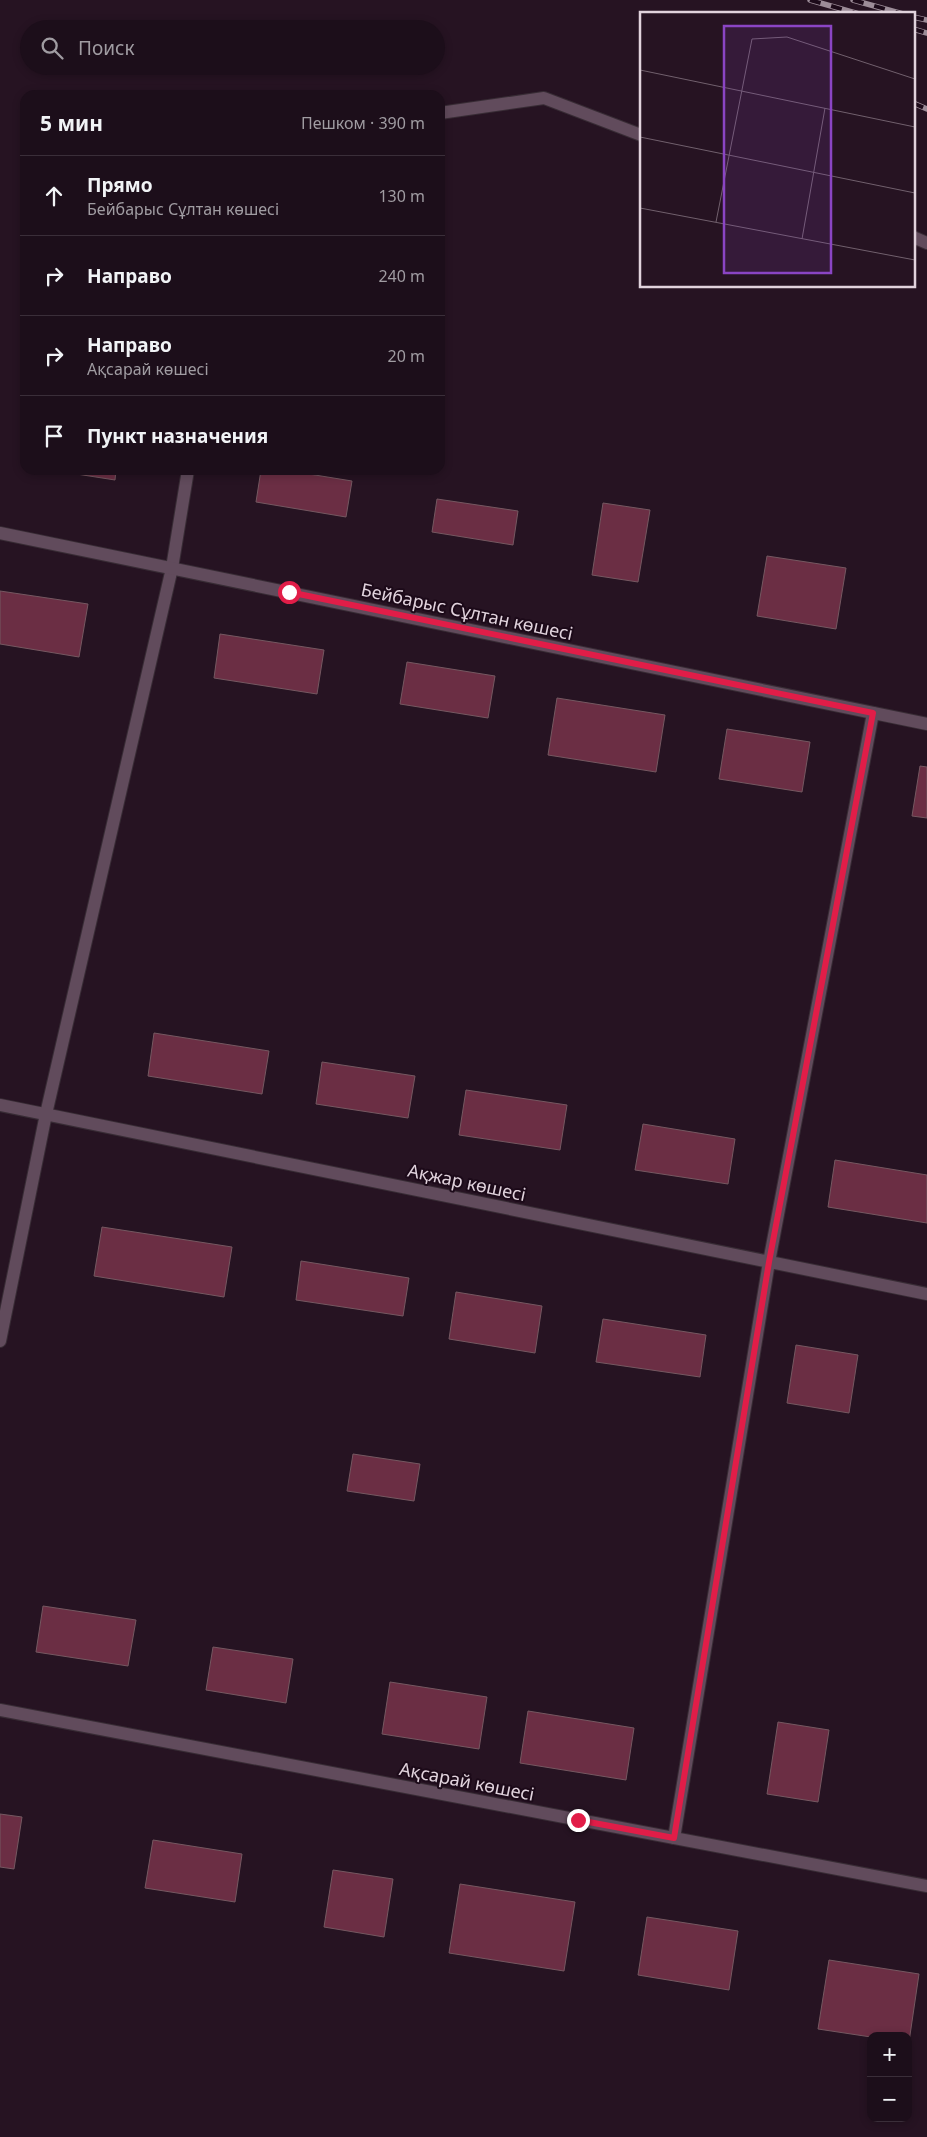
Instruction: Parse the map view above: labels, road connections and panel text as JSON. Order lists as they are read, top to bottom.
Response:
{
  "streets": {
    "street": ["Бейбарыс Сұлтан көшесі", "Ақжар көшесі", "Ақсарай көшесі"]
  },
  "page": {
    "search": "Поиск",
    "heading": ["5 мин", "Пешком · 390 m"],
    "list": [
      ["Прямо", "Бейбарыс Сұлтан көшесі", "130 m"],
      ["Направо", "240 m"],
      ["Направо", "Ақсарай көшесі", "20 m"],
      "Пункт назначения"
    ],
    "map_buttons": ["+", "−"]
  }
}
